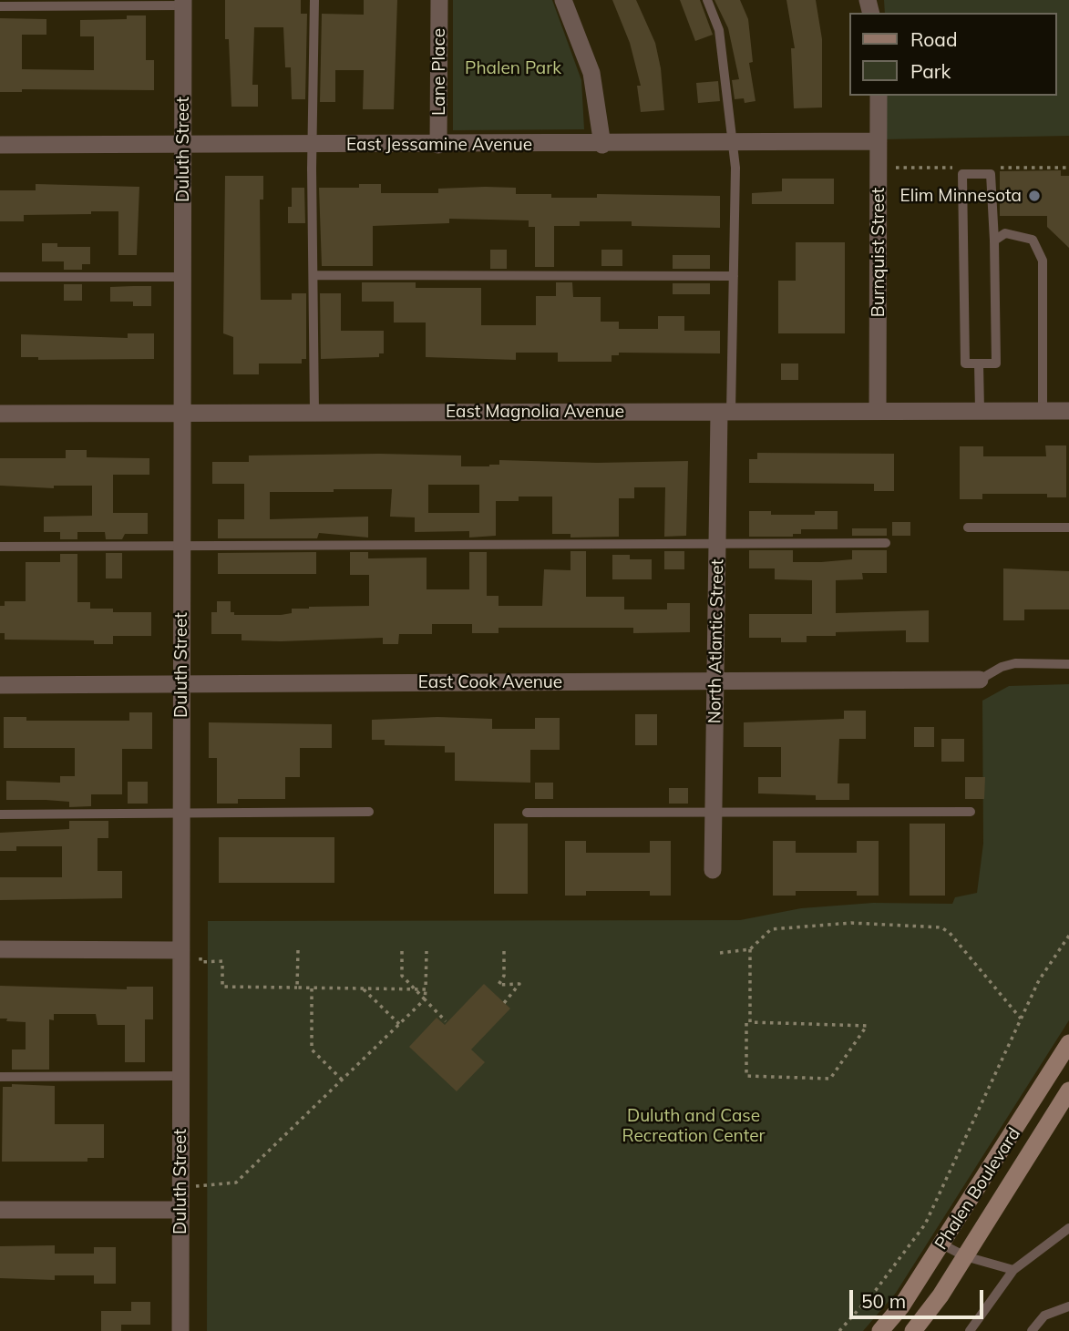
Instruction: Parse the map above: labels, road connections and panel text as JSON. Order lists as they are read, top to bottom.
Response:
{
  "streets": {
    "main road": ["Phalen Boulevard"],
    "street": [
      "Lane Place",
      "East Jessamine Avenue",
      "Duluth Street",
      "Burnquist Street",
      "East Magnolia Avenue",
      "North Atlantic Street",
      "East Cook Avenue"
    ]
  },
  "crossings": [
    ["Lane Place", "East Jessamine Avenue"],
    ["East Jessamine Avenue", "Duluth Street"],
    ["East Jessamine Avenue", "Burnquist Street"],
    ["Duluth Street", "East Magnolia Avenue"],
    ["Duluth Street", "East Cook Avenue"],
    ["Burnquist Street", "East Magnolia Avenue"],
    ["East Magnolia Avenue", "North Atlantic Street"],
    ["North Atlantic Street", "East Cook Avenue"]
  ],
  "parks": ["Phalen Park", "Duluth and Case Recreation Center"],
  "places": ["Elim Minnesota"],
  "legend": ["Road", "Park"],
  "scale_bar": "50 m"
}
